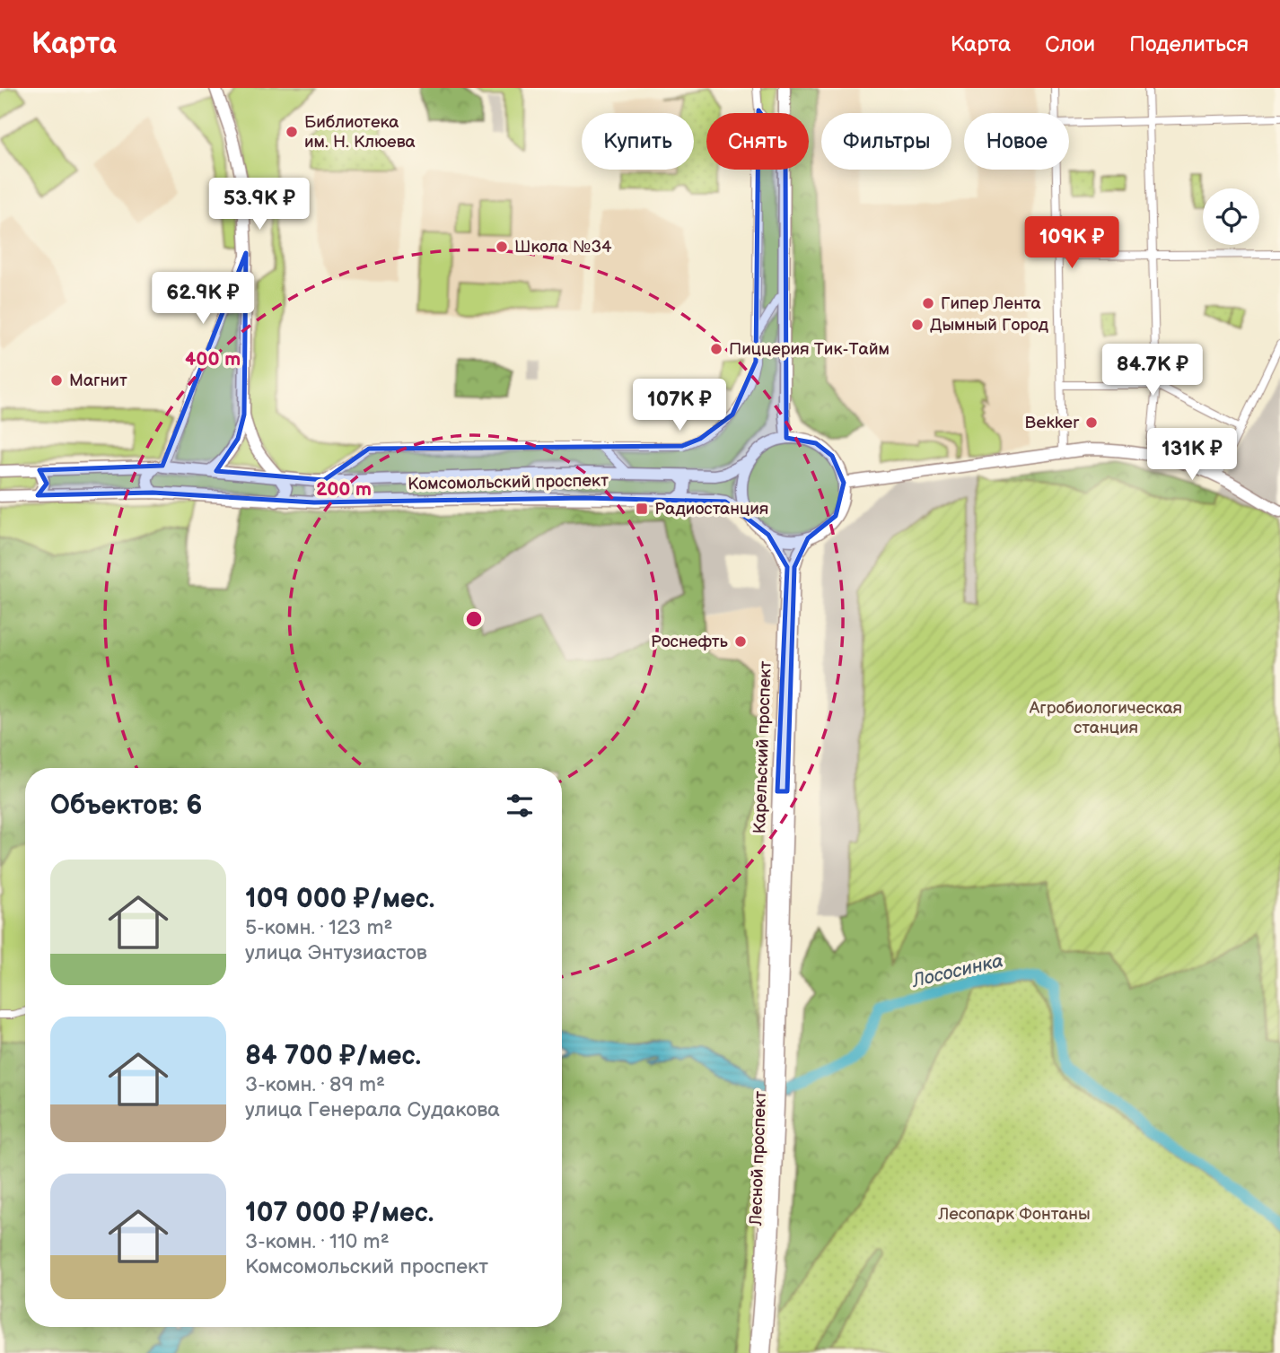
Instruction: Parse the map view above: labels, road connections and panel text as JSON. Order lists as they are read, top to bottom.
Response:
{
  "streets": {
    "main road": ["Комсомольский проспект", "Карельский проспект", "Лесной проспект"]
  },
  "crossings": [
    ["Комсомольский проспект", "Карельский проспект"],
    ["Карельский проспект", "Лесной проспект"]
  ],
  "water": ["Лососинка"],
  "parks": ["Агробиологическая станция", "Лесопарк Фонтаны"],
  "places": {
    "other": [
      "Библиотека им. Н. Клюева",
      "Школа №34",
      "Гипер Лента",
      "Дымный Город",
      "Пиццерия Тик-Тайм",
      "Магнит",
      "Bekker",
      "Роснефть"
    ],
    "transit": ["Радиостанция"]
  },
  "page": {
    "header": "Карта",
    "nav": ["Карта", "Слои", "Поделиться"],
    "chip": [
      "Купить",
      "Снять",
      "Фильтры",
      "Новое"
    ],
    "price": [
      "53.9K ₽",
      "109K ₽",
      "62.9K ₽",
      "84.7K ₽",
      "107K ₽",
      "131K ₽"
    ],
    "heading": "Объектов: 6",
    "list": [
      {
        "name": "109 000 ₽/мес.",
        "note": "5-комн. · 123 m² · улица Энтузиастов"
      },
      {
        "name": "84 700 ₽/мес.",
        "note": "3-комн. · 89 m² · улица Генерала Судакова"
      },
      {
        "name": "107 000 ₽/мес.",
        "note": "3-комн. · 110 m² · Комсомольский проспект"
      }
    ]
  },
  "rings": ["400 m", "200 m"]
}
